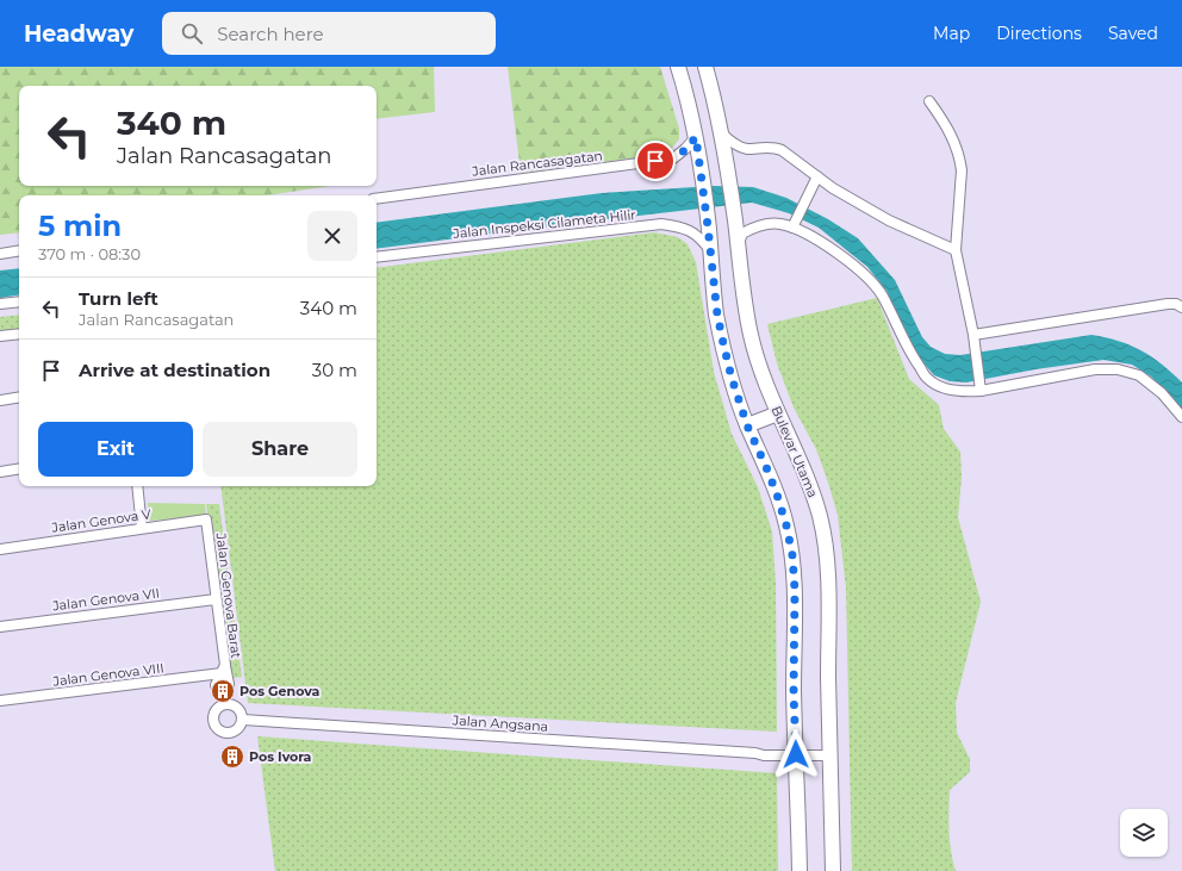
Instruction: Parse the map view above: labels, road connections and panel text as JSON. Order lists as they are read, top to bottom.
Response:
{
  "streets": {
    "main road": ["Bulevar Utama"],
    "street": [
      "Jalan Rancasagatan",
      "Jalan Inspeksi Cilameta Hilir",
      "Jalan Genova V",
      "Jalan Genova Barat",
      "Jalan Genova VII",
      "Jalan Genova VIII",
      "Jalan Angsana"
    ]
  },
  "crossings": [
    ["Bulevar Utama", "Jalan Angsana"],
    ["Jalan Genova V", "Jalan Genova Barat"],
    ["Jalan Genova Barat", "Jalan Genova VII"],
    ["Jalan Genova Barat", "Jalan Genova VIII"]
  ],
  "places": {
    "building": ["Pos Genova", "Pos Ivora"]
  },
  "page": {
    "header": "Headway",
    "search": "Search here",
    "nav": ["Map", "Directions", "Saved"],
    "turn": ["340 m", "Jalan Rancasagatan"],
    "heading": ["5 min", "370 m · 08:30"],
    "list": [
      {
        "name": "Turn left",
        "note": "Jalan Rancasagatan",
        "value": "340 m"
      },
      {
        "name": "Arrive at destination",
        "value": "30 m"
      }
    ],
    "buttons": ["Exit", "Share"]
  }
}
